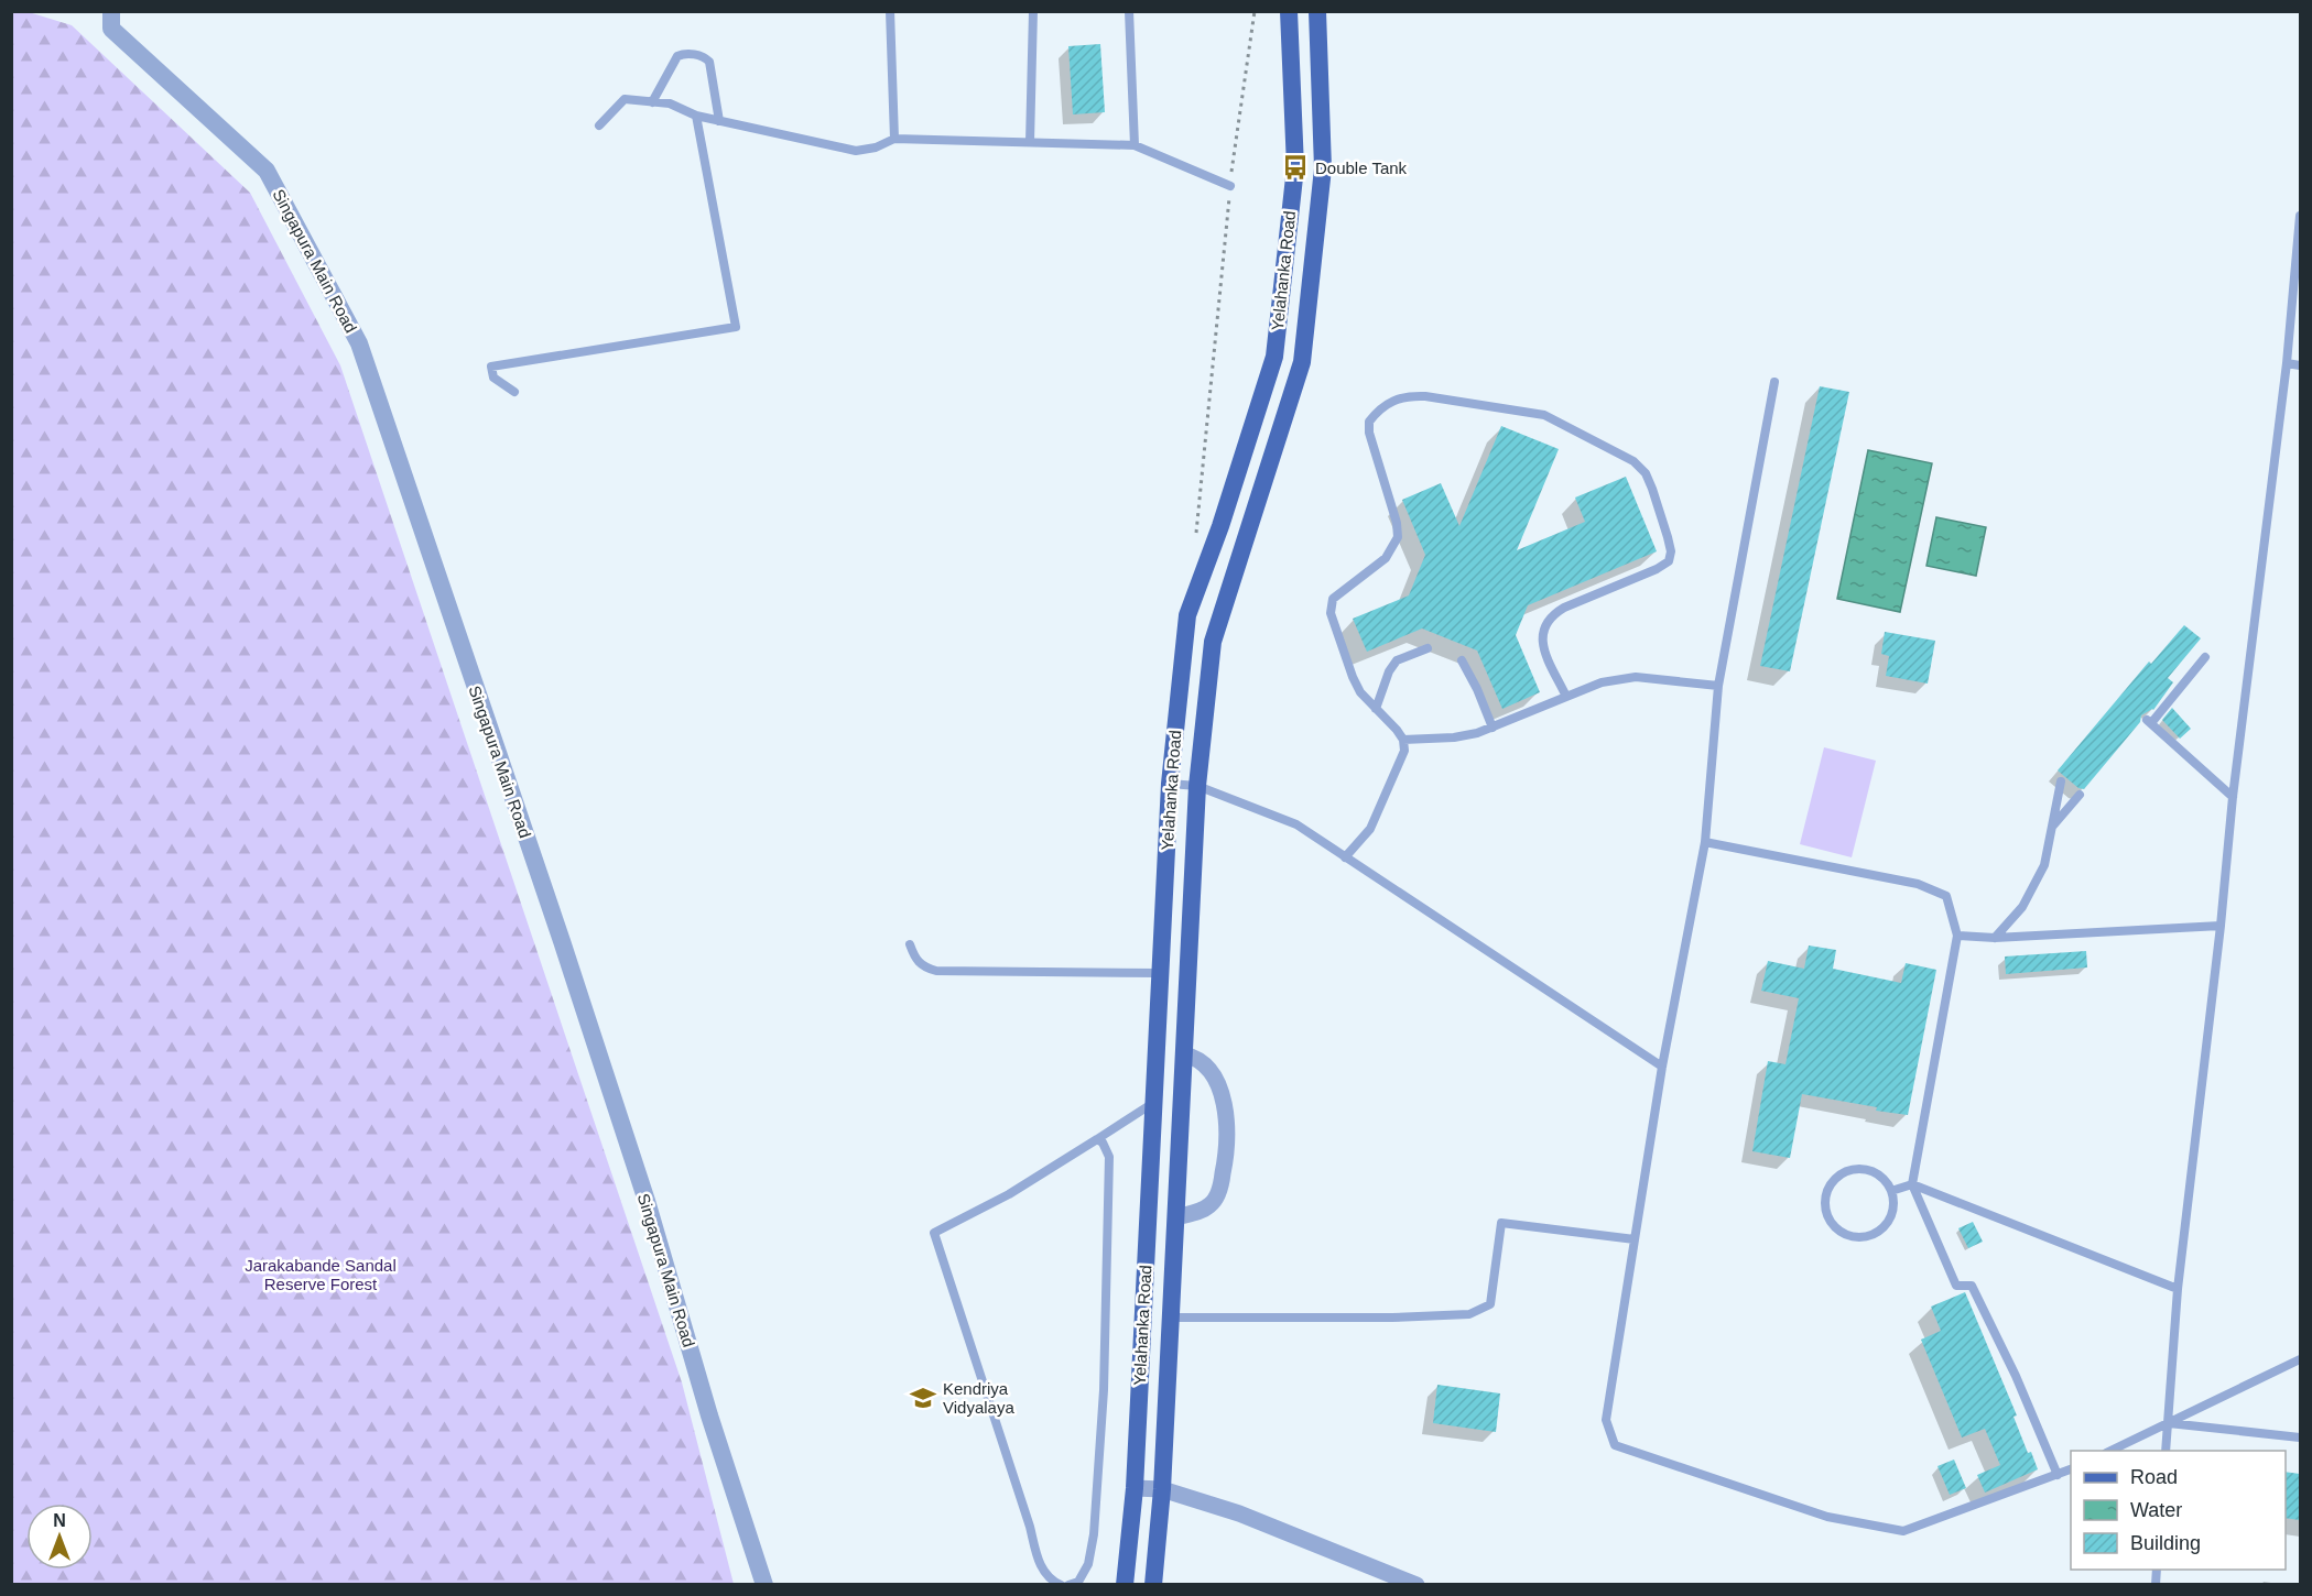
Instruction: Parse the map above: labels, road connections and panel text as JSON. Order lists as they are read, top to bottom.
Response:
{
  "streets": {
    "main road": ["Yelahanka Road"],
    "street": ["Singapura Main Road"]
  },
  "parks": ["Jarakabande Sandal Reserve Forest"],
  "places": {
    "bus stop": ["Double Tank"],
    "school or university": ["Kendriya Vidyalaya"]
  },
  "legend": ["Road", "Water", "Building"],
  "north": "top"
}
